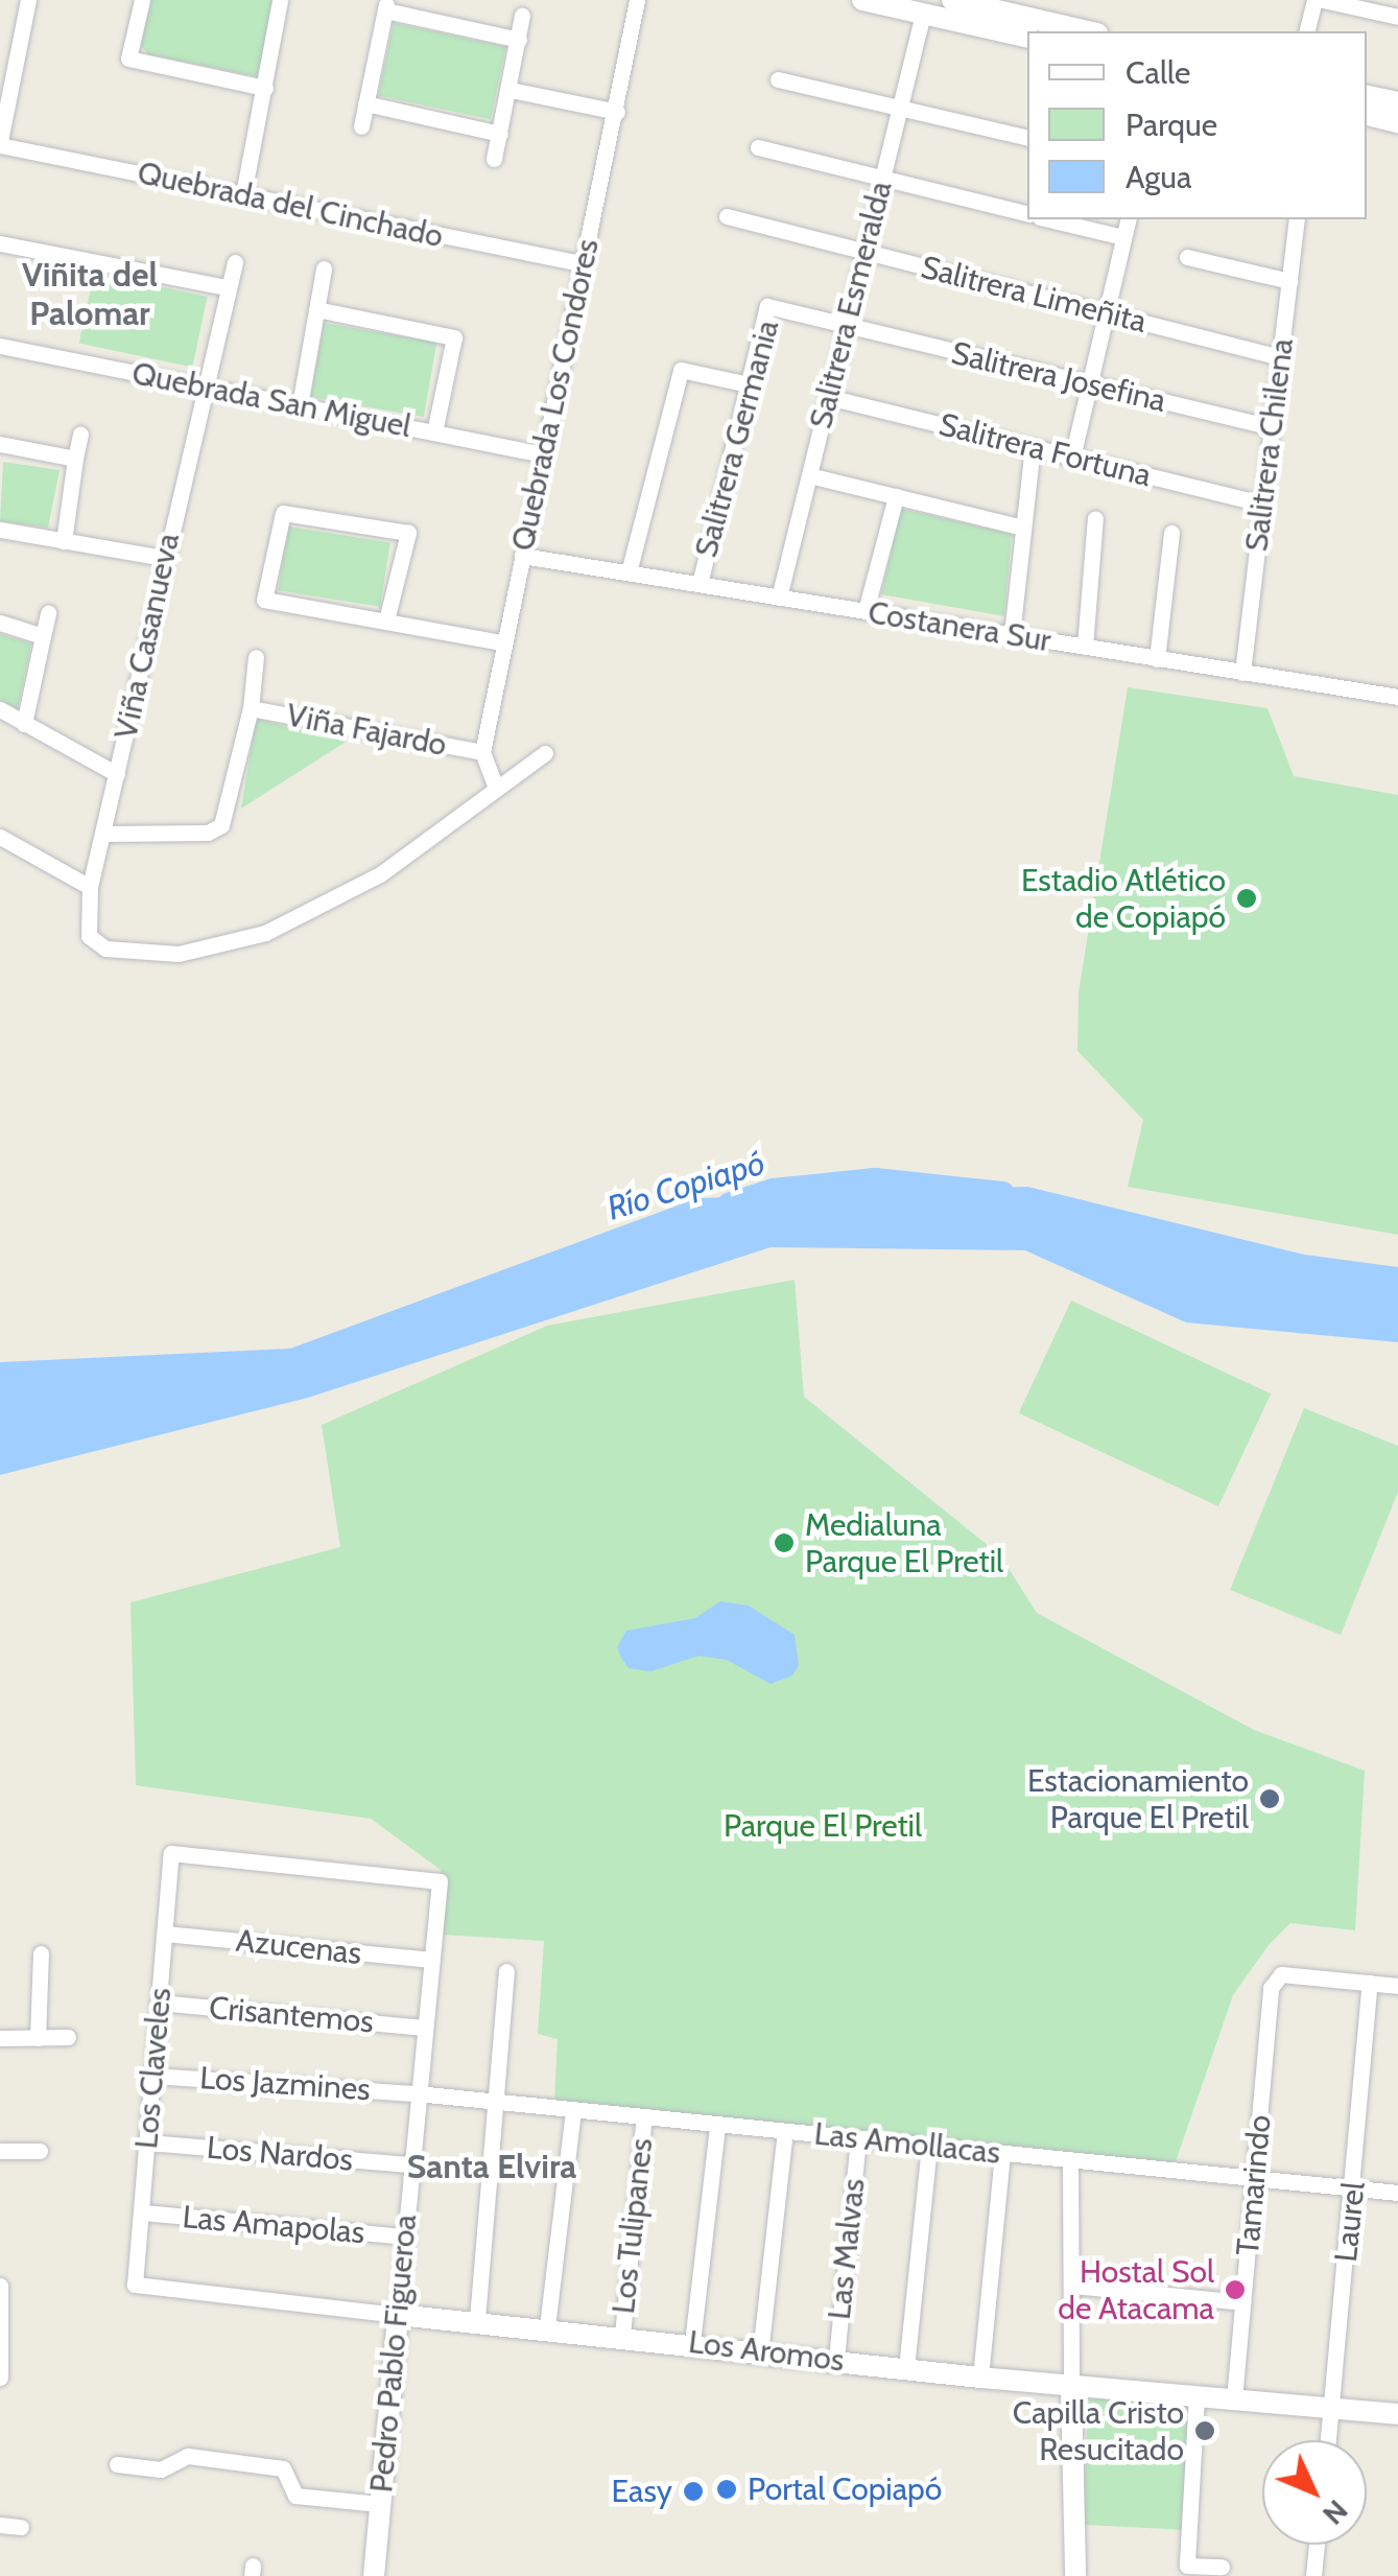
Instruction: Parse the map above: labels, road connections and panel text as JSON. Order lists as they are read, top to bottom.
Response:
{
  "streets": {
    "street": [
      "Quebrada del Cinchado",
      "Salitrera Limeñita",
      "Salitrera Esmeralda",
      "Salitrera Josefina",
      "Quebrada Los Condores",
      "Quebrada San Miguel",
      "Salitrera Germania",
      "Salitrera Chilena",
      "Salitrera Fortuna",
      "Costanera Sur",
      "Viña Casanueva",
      "Viña Fajardo",
      "Azucenas",
      "Crisantemos",
      "Los Claveles",
      "Los Jazmines",
      "Las Amollacas",
      "Los Nardos",
      "Tamarindo",
      "Laurel",
      "Las Amapolas",
      "Los Tulipanes",
      "Las Malvas",
      "Los Aromos",
      "Pedro Pablo Figueroa"
    ]
  },
  "crossings": [
    ["Quebrada del Cinchado", "Quebrada Los Condores"],
    ["Salitrera Limeñita", "Salitrera Esmeralda"],
    ["Salitrera Limeñita", "Salitrera Chilena"],
    ["Salitrera Esmeralda", "Salitrera Josefina"],
    ["Salitrera Esmeralda", "Salitrera Germania"],
    ["Salitrera Esmeralda", "Salitrera Fortuna"],
    ["Salitrera Esmeralda", "Costanera Sur"],
    ["Salitrera Josefina", "Salitrera Germania"],
    ["Salitrera Josefina", "Salitrera Chilena"],
    ["Quebrada Los Condores", "Quebrada San Miguel"],
    ["Quebrada Los Condores", "Costanera Sur"],
    ["Quebrada Los Condores", "Viña Fajardo"],
    ["Quebrada San Miguel", "Viña Casanueva"],
    ["Salitrera Germania", "Costanera Sur"],
    ["Salitrera Chilena", "Salitrera Fortuna"],
    ["Salitrera Chilena", "Costanera Sur"],
    ["Viña Casanueva", "Viña Fajardo"],
    ["Azucenas", "Los Claveles"],
    ["Azucenas", "Pedro Pablo Figueroa"],
    ["Crisantemos", "Los Claveles"],
    ["Crisantemos", "Pedro Pablo Figueroa"],
    ["Los Claveles", "Los Jazmines"],
    ["Los Claveles", "Los Nardos"],
    ["Los Claveles", "Las Amapolas"],
    ["Los Claveles", "Los Aromos"],
    ["Los Claveles", "Pedro Pablo Figueroa"],
    ["Los Jazmines", "Las Amollacas"],
    ["Los Jazmines", "Pedro Pablo Figueroa"],
    ["Las Amollacas", "Tamarindo"],
    ["Las Amollacas", "Laurel"],
    ["Las Amollacas", "Los Tulipanes"],
    ["Las Amollacas", "Las Malvas"],
    ["Las Amollacas", "Pedro Pablo Figueroa"],
    ["Los Nardos", "Pedro Pablo Figueroa"],
    ["Tamarindo", "Laurel"],
    ["Tamarindo", "Los Aromos"],
    ["Laurel", "Los Aromos"],
    ["Las Amapolas", "Pedro Pablo Figueroa"],
    ["Los Tulipanes", "Los Aromos"],
    ["Las Malvas", "Los Aromos"],
    ["Los Aromos", "Pedro Pablo Figueroa"]
  ],
  "districts": ["Viñita del Palomar", "Santa Elvira"],
  "water": ["Río Copiapó"],
  "parks": ["Parque El Pretil"],
  "places": [
    "Estadio Atlético de Copiapó",
    "Medialuna Parque El Pretil",
    "Estacionamiento Parque El Pretil",
    "Hostal Sol de Atacama",
    "Capilla Cristo Resucitado",
    "Portal Copiapó",
    "Easy"
  ],
  "legend": ["Calle", "Parque", "Agua"],
  "north": "bottom right"
}
